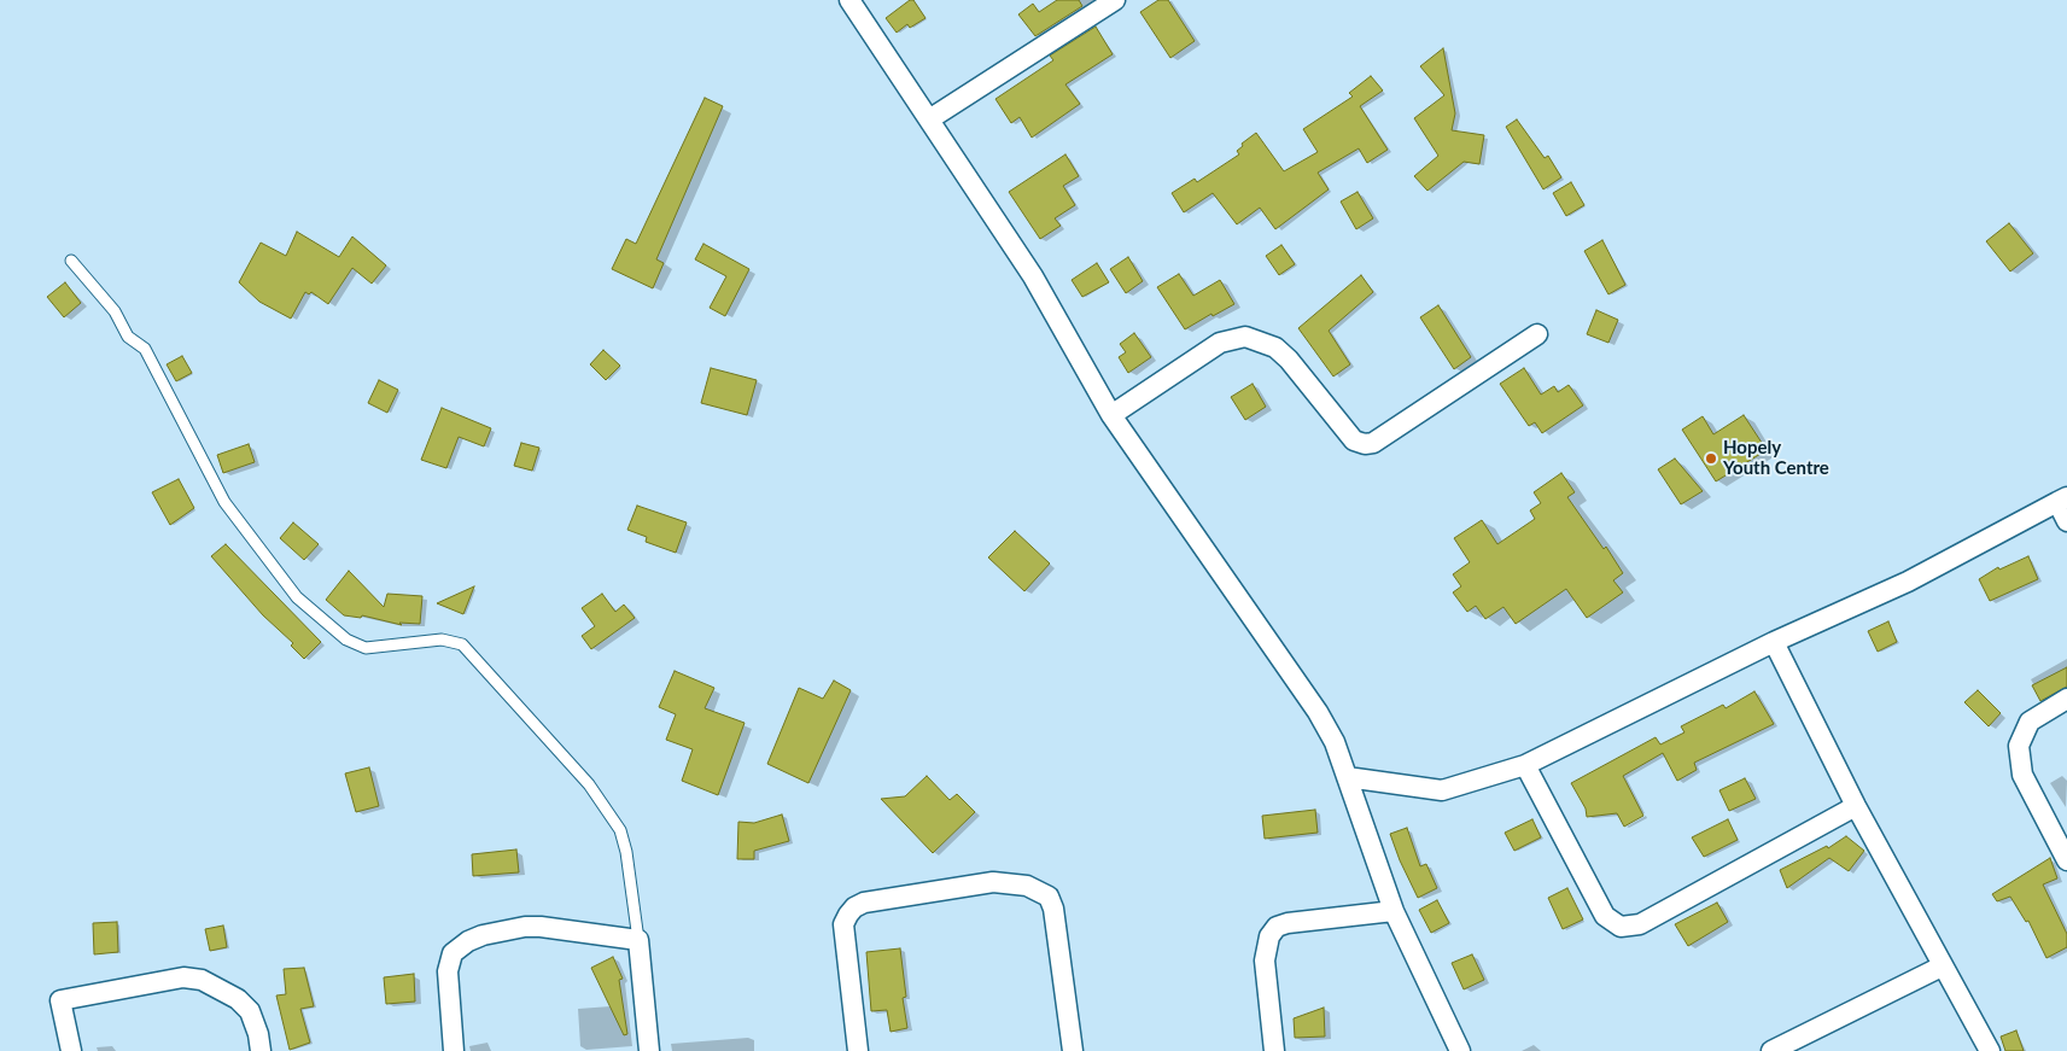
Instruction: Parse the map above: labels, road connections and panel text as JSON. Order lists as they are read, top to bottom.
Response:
{
  "places": ["Hopely Youth Centre"]
}
